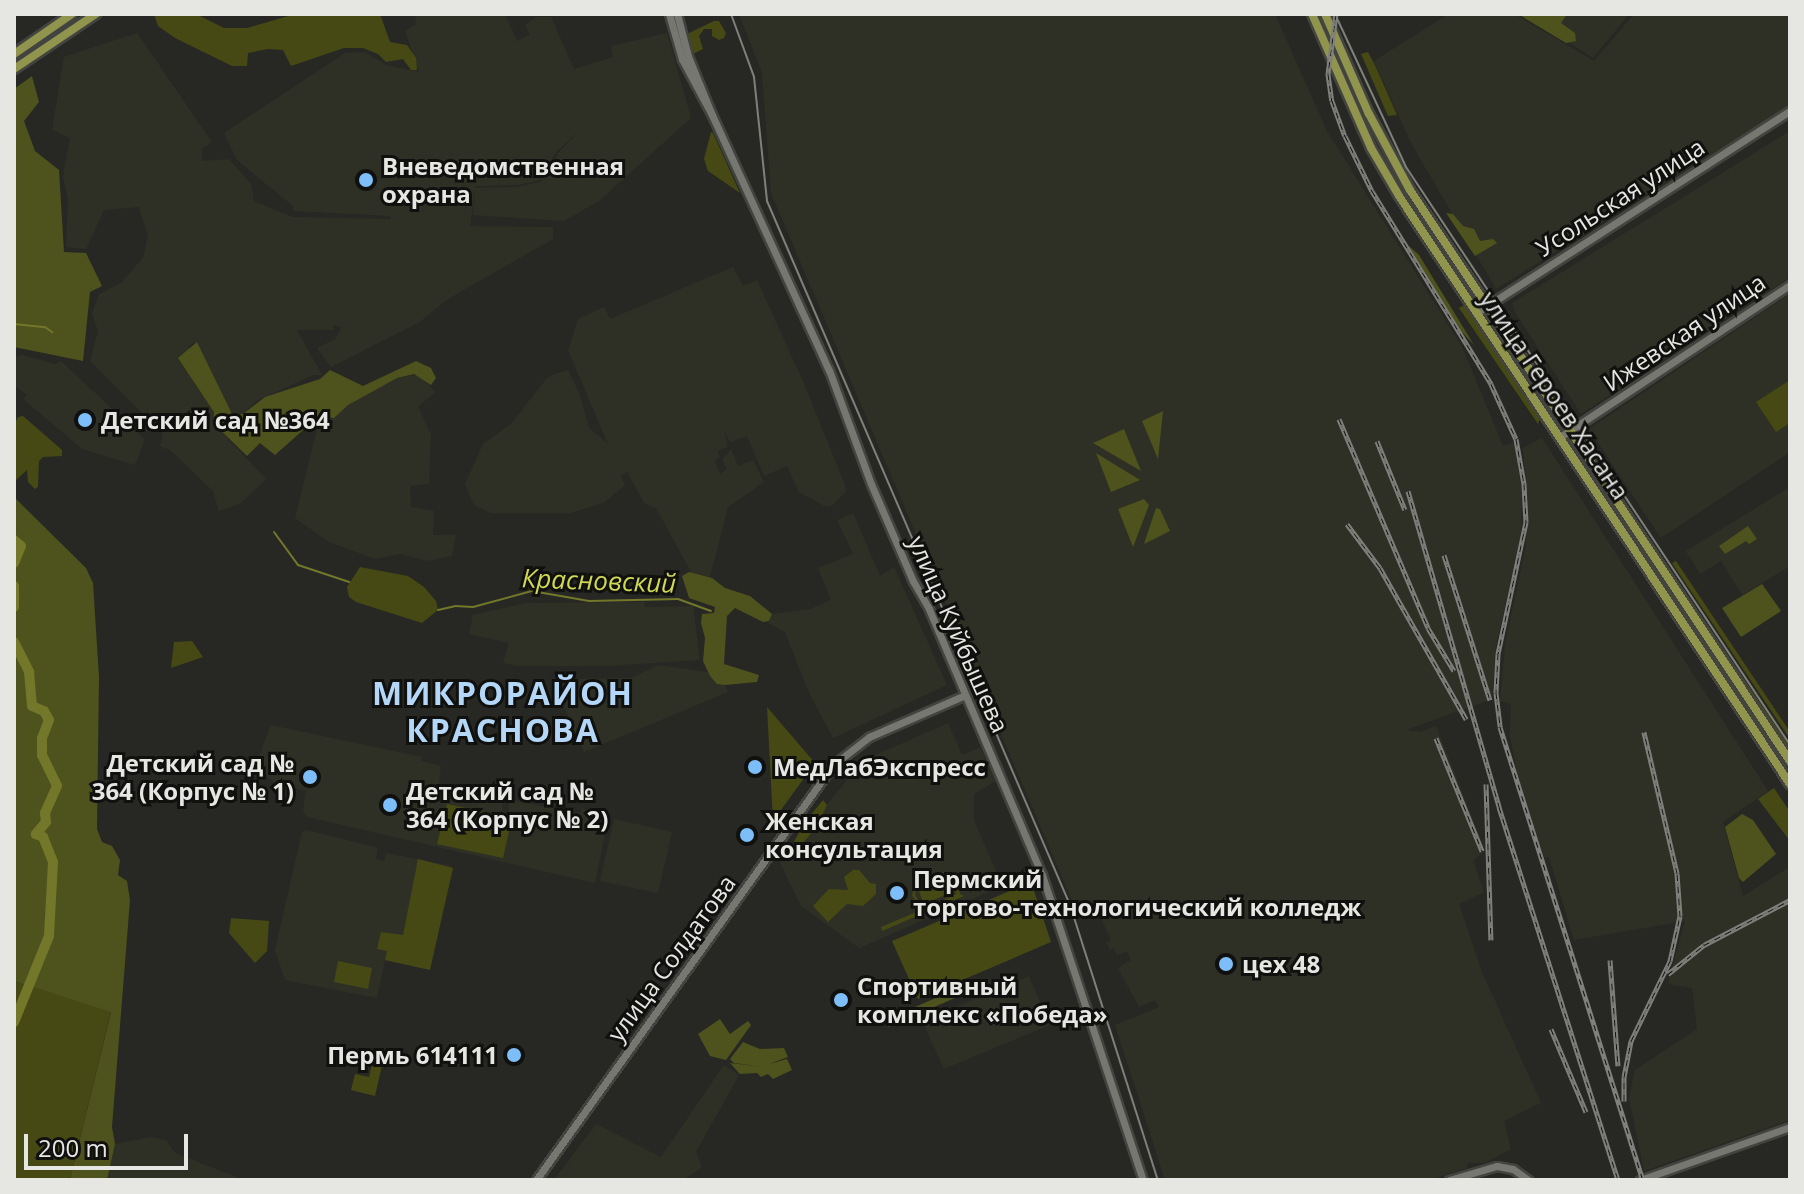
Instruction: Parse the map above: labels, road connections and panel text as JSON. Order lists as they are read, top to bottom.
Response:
{
  "streets": {
    "main road": [
      "Усольская улица",
      "Ижевская улица",
      "улица Героев Хасана",
      "улица Куйбышева",
      "улица Солдатова"
    ]
  },
  "crossings": [
    ["Усольская улица", "улица Героев Хасана"],
    ["Ижевская улица", "улица Героев Хасана"],
    ["улица Куйбышева", "улица Солдатова"]
  ],
  "districts": ["МИКРОРАЙОН КРАСНОВА"],
  "water": ["Красновский"],
  "places": [
    "Вневедомственная охрана",
    "Детский сад №364",
    "МедЛабЭкспресс",
    "Детский сад № 364 (Корпус № 1)",
    "Детский сад № 364 (Корпус № 2)",
    "Женская консультация",
    "Пермский торгово-технологический колледж",
    "цех 48",
    "Спортивный комплекс «Победа»",
    "Пермь 614111"
  ],
  "scale_bar": "200 m"
}
